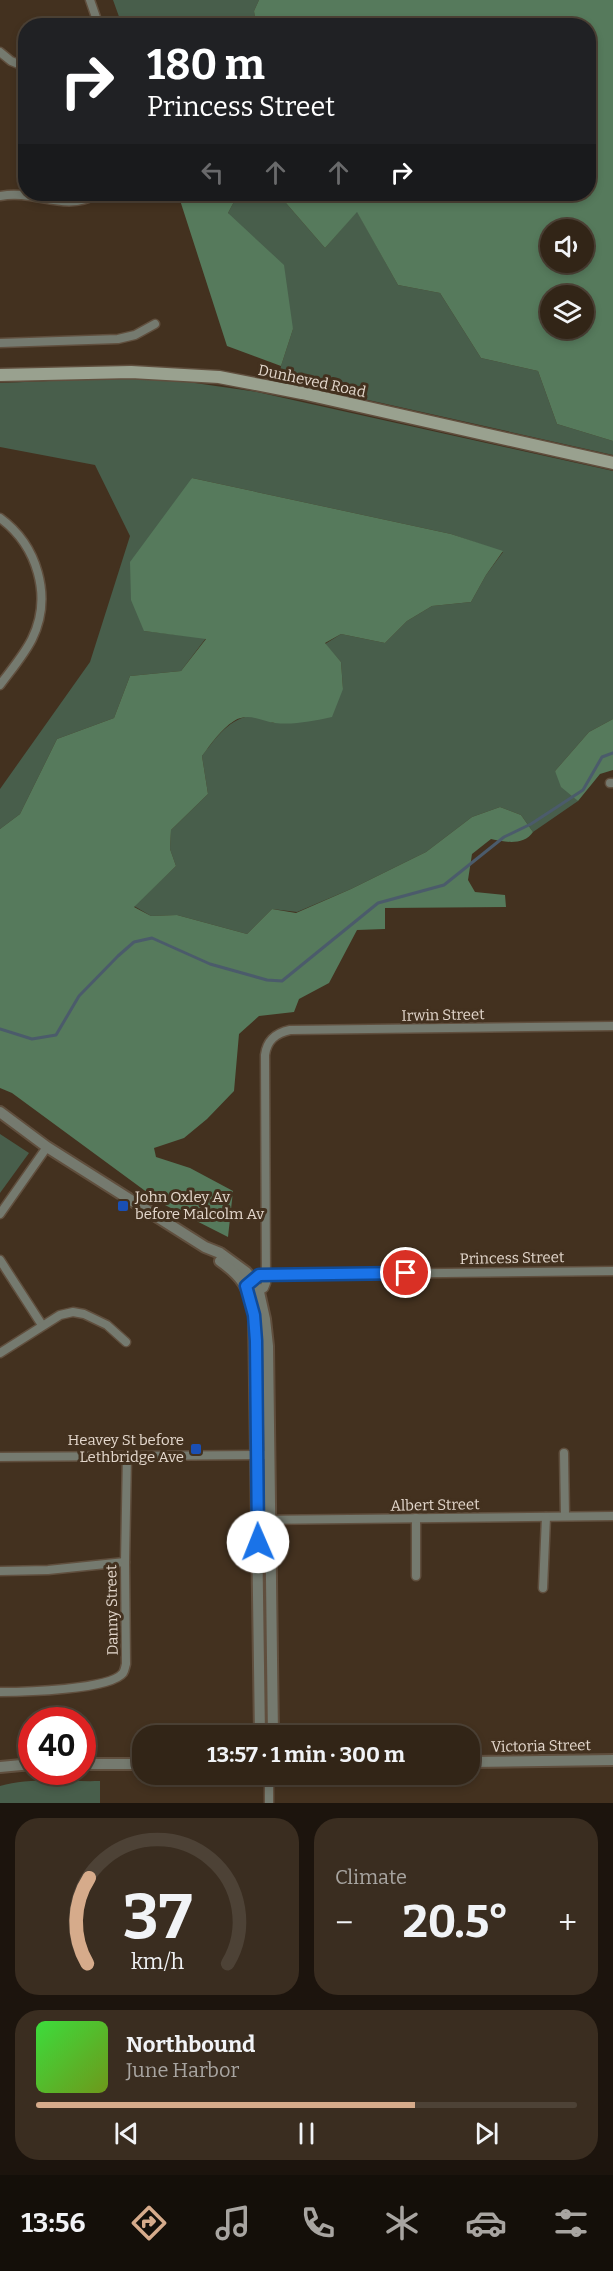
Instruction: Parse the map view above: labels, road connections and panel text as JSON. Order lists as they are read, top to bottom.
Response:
{
  "streets": {
    "main road": ["Dunheved Road"],
    "street": [
      "Irwin Street",
      "Princess Street",
      "Albert Street",
      "Danny Street",
      "Victoria Street"
    ]
  },
  "crossings": [
    ["Irwin Street", "Princess Street"]
  ],
  "places": {
    "transit": ["John Oxley Av before Malcolm Av", "Heavey St before Lethbridge Ave"]
  },
  "page": {
    "turn": ["180 m", "Princess Street"],
    "limit": "40",
    "trip": "13:57 · 1 min · 300 m",
    "tile": "Climate",
    "heat": ["−", "20.5°", "+"],
    "song": ["Northbound", "June Harbor"],
    "tabs": "13:56",
    "gauge": ["37", "km/h"]
  }
}
